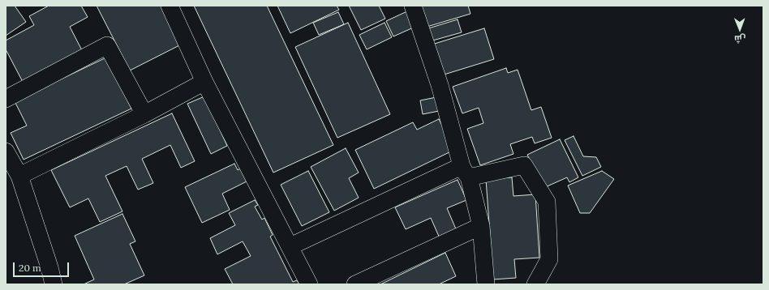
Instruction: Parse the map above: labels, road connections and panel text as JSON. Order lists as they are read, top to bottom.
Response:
{
  "scale_bar": "20 m",
  "north": "bottom"
}
